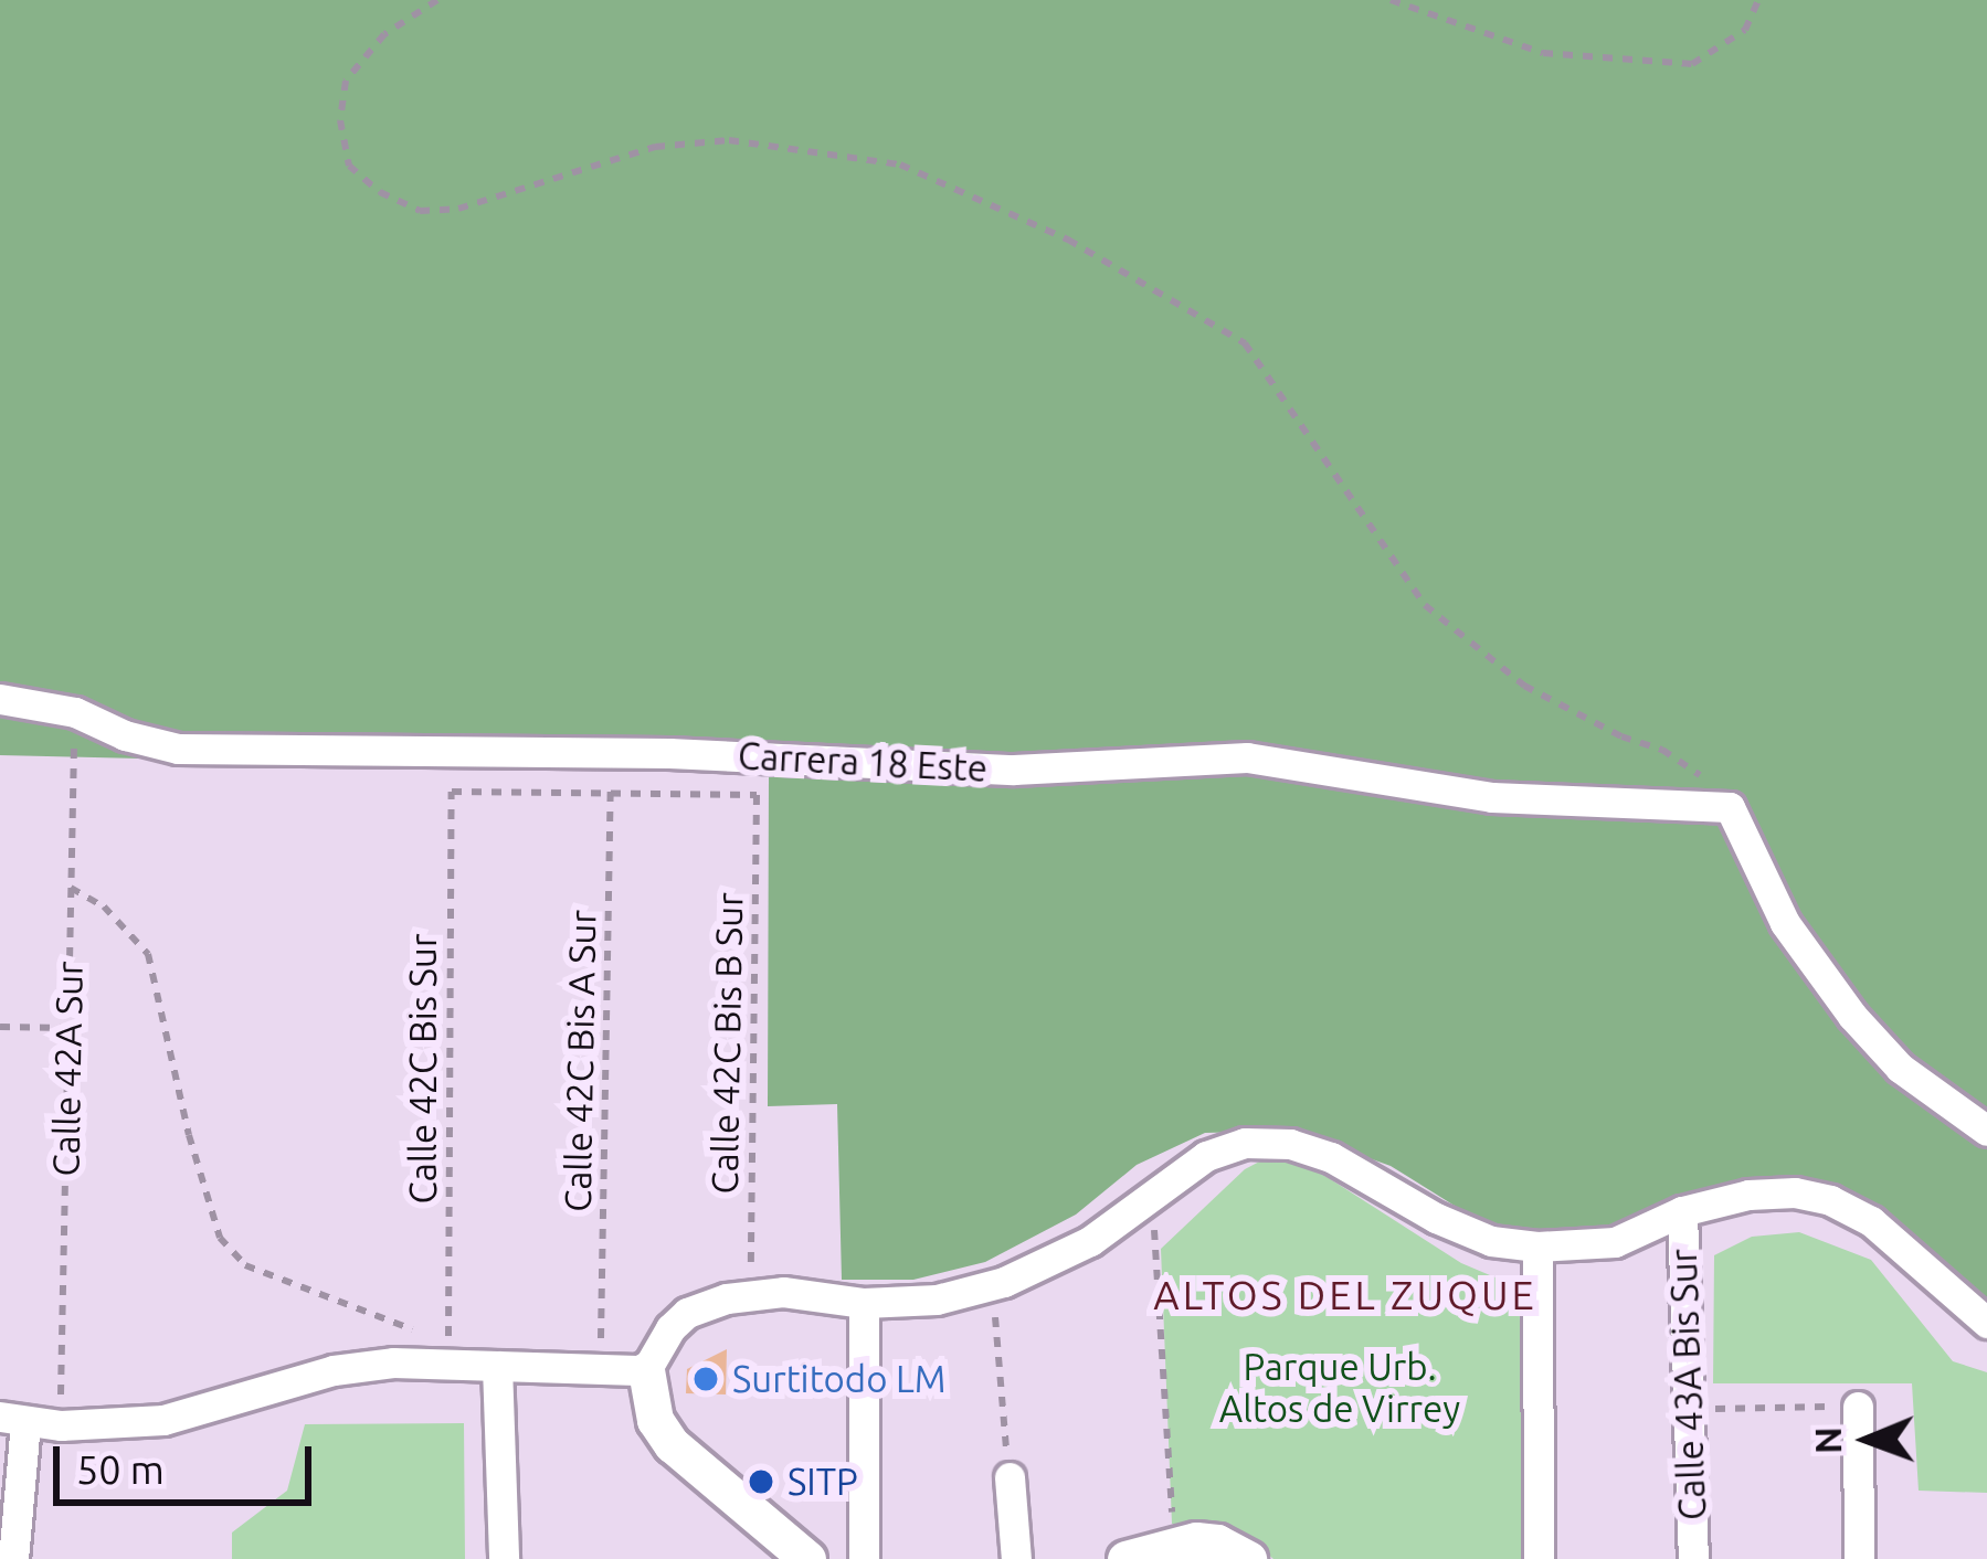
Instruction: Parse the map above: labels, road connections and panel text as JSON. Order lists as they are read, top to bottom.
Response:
{
  "streets": {
    "street": ["Carrera 18 Este", "Calle 43A Bis Sur"],
    "path": [
      "Calle 42C Bis B Sur",
      "Calle 42C Bis A Sur",
      "Calle 42A Sur",
      "Calle 42C Bis Sur"
    ]
  },
  "crossings": [
    ["Carrera 18 Este", "Calle 42C Bis A Sur"],
    ["Carrera 18 Este", "Calle 42A Sur"],
    ["Calle 42C Bis B Sur", "Calle 42C Bis A Sur"],
    ["Calle 42C Bis B Sur", "Calle 42C Bis Sur"],
    ["Calle 42C Bis A Sur", "Calle 42C Bis Sur"],
    ["Calle 42A Sur", "Calle 42C Bis Sur"]
  ],
  "districts": ["ALTOS DEL ZUQUE"],
  "parks": ["Parque Urb. Altos de Virrey"],
  "places": ["Surtitodo LM", "SITP"],
  "scale_bar": "50 m",
  "north": "left"
}
